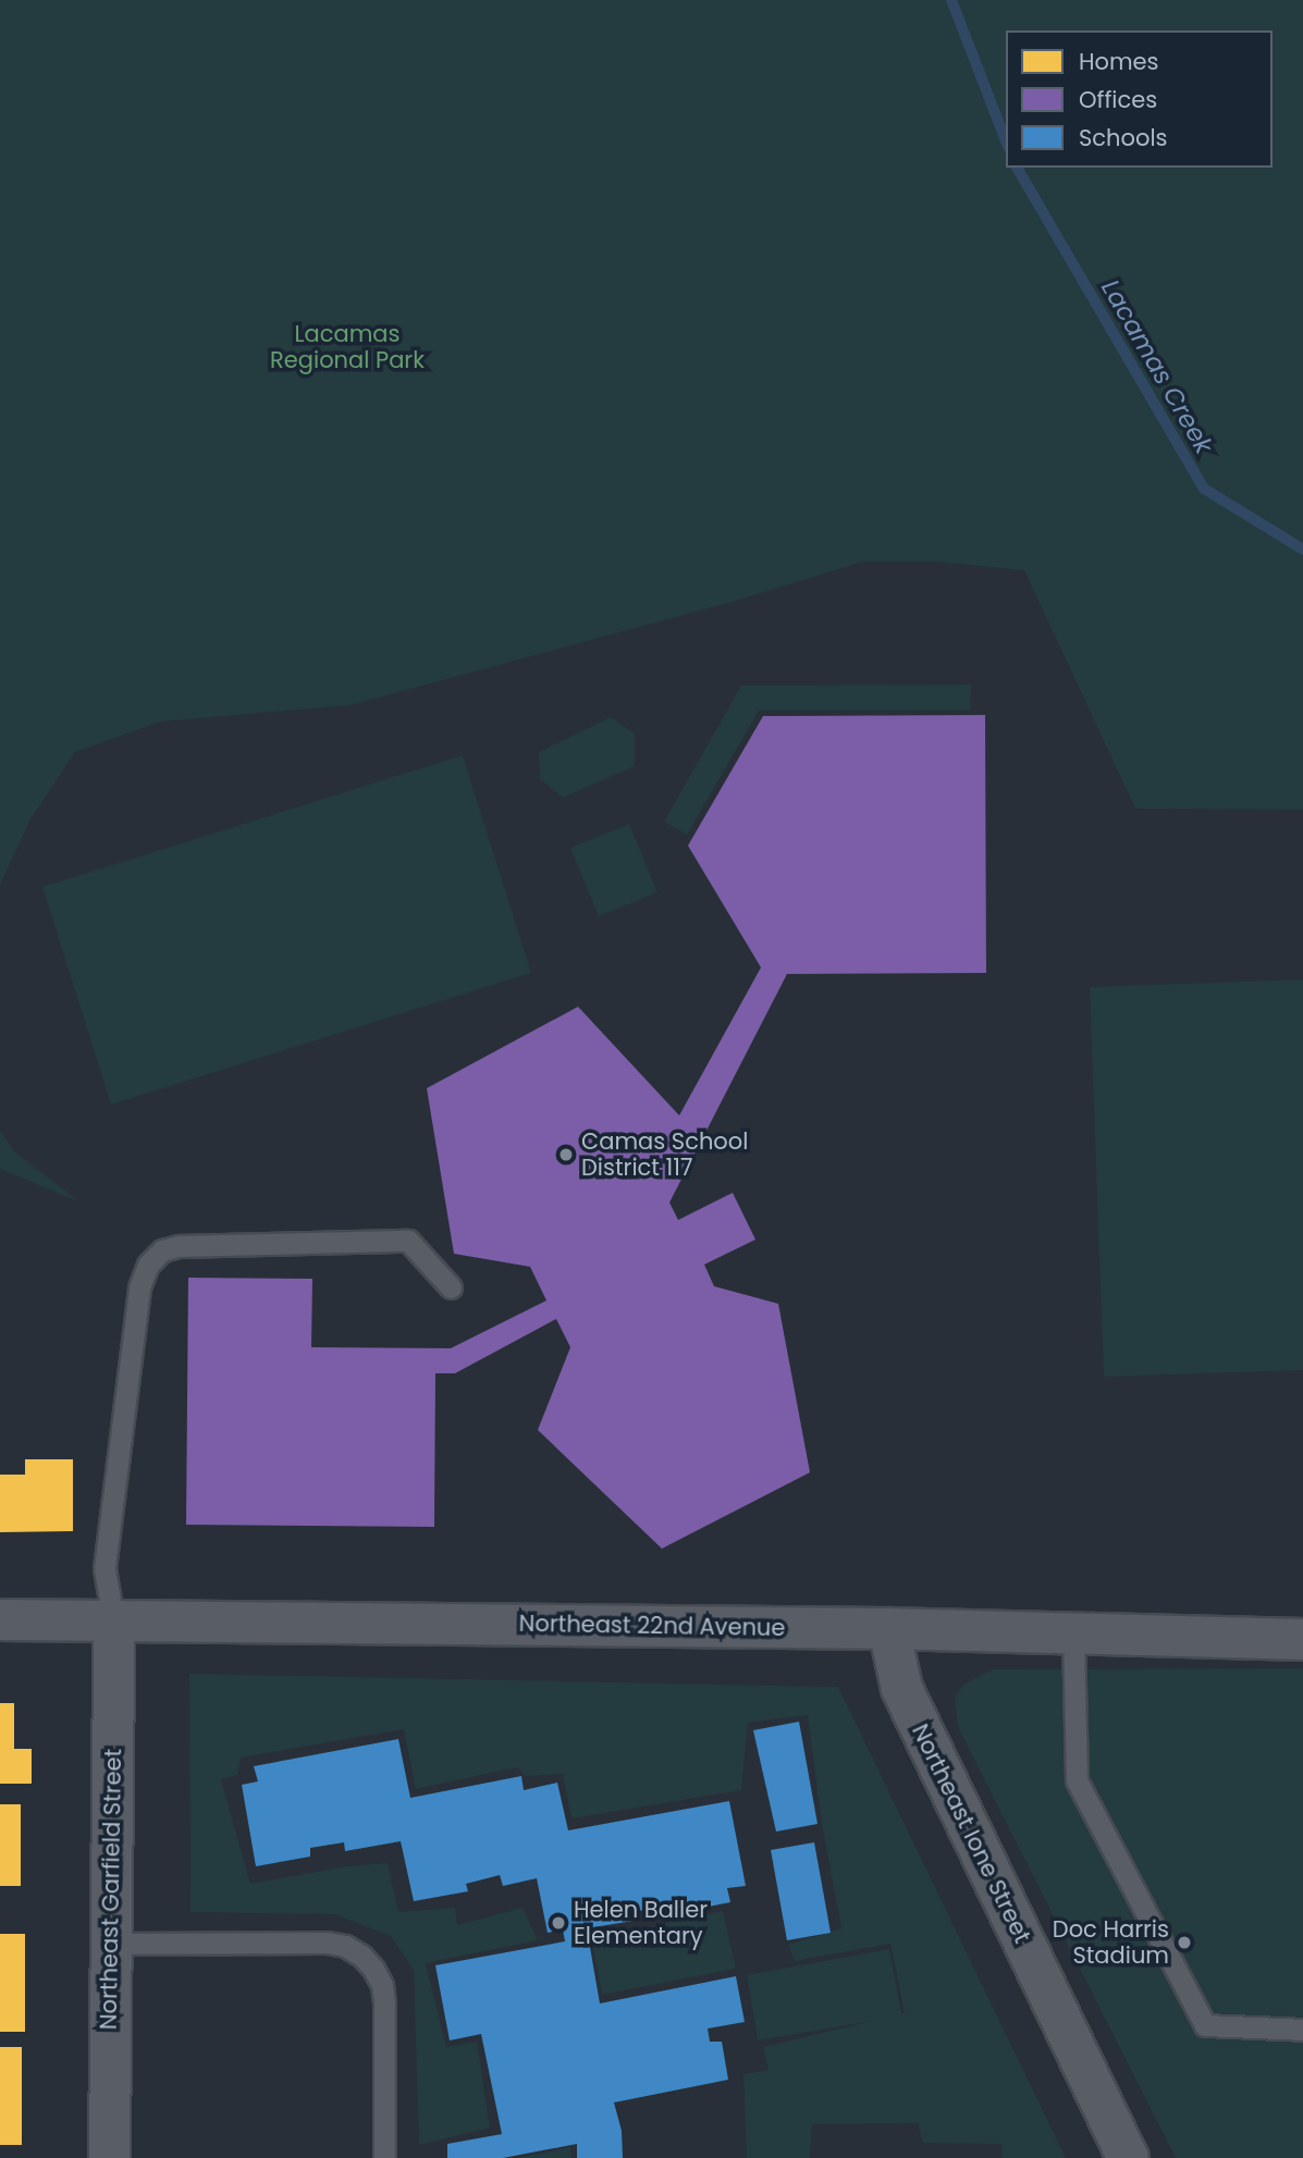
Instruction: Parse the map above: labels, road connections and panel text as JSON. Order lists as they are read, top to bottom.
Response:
{
  "streets": {
    "street": ["Northeast 22nd Avenue", "Northeast Ione Street", "Northeast Garfield Street"]
  },
  "crossings": [
    ["Northeast 22nd Avenue", "Northeast Ione Street"],
    ["Northeast 22nd Avenue", "Northeast Garfield Street"]
  ],
  "water": ["Lacamas Creek"],
  "parks": ["Lacamas Regional Park"],
  "places": ["Camas School District 117", "Helen Baller Elementary", "Doc Harris Stadium"],
  "legend": ["Homes", "Offices", "Schools"]
}
